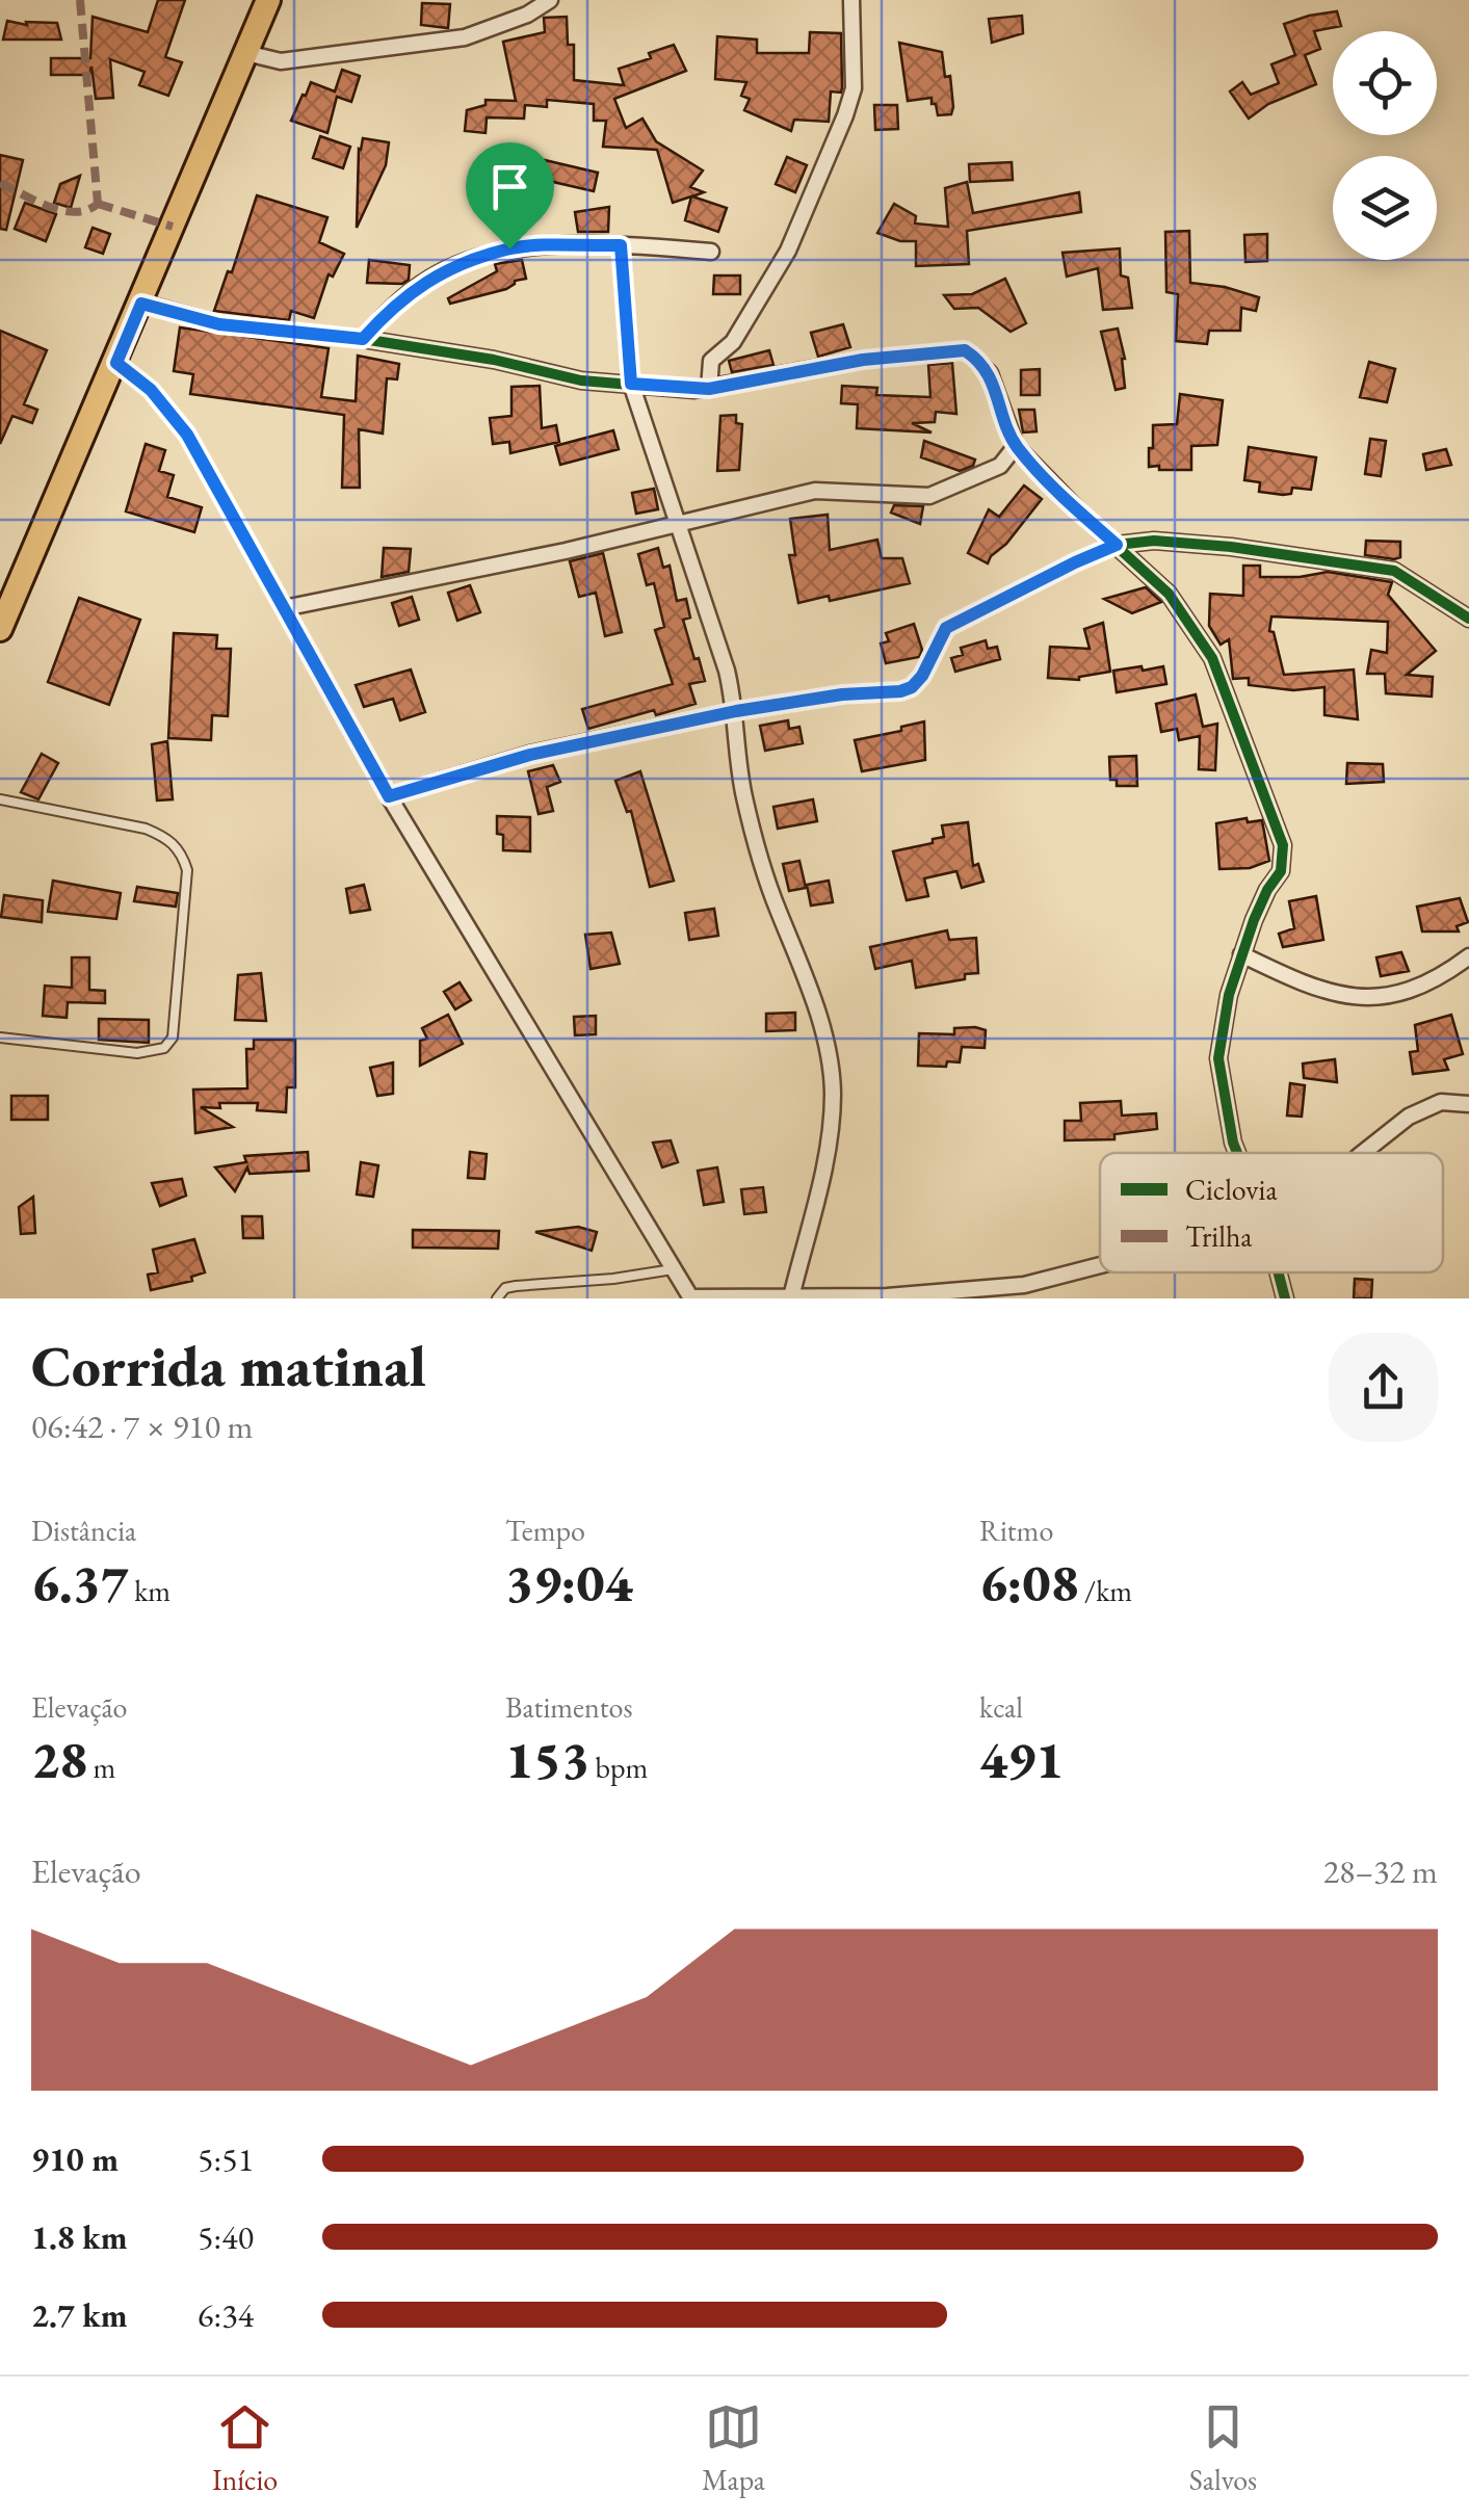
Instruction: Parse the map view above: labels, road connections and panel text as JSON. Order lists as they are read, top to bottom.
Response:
{
  "legend": ["Ciclovia", "Trilha"],
  "page": {
    "heading": ["Corrida matinal", "06:42 · 7 × 910 m"],
    "stats": [
      ["Distância", "6.37 km"],
      ["Tempo", "39:04"],
      ["Ritmo", "6:08 /km"],
      ["Elevação", "28 m"],
      ["Batimentos", "153 bpm"],
      ["kcal", "491"]
    ],
    "chart": ["Elevação", "28–32 m"],
    "list": [
      {
        "name": "910 m",
        "note": "5:51"
      },
      {
        "name": "1.8 km",
        "note": "5:40"
      },
      {
        "name": "2.7 km",
        "note": "6:34"
      }
    ],
    "tabs": ["Início", "Mapa", "Salvos"]
  }
}
